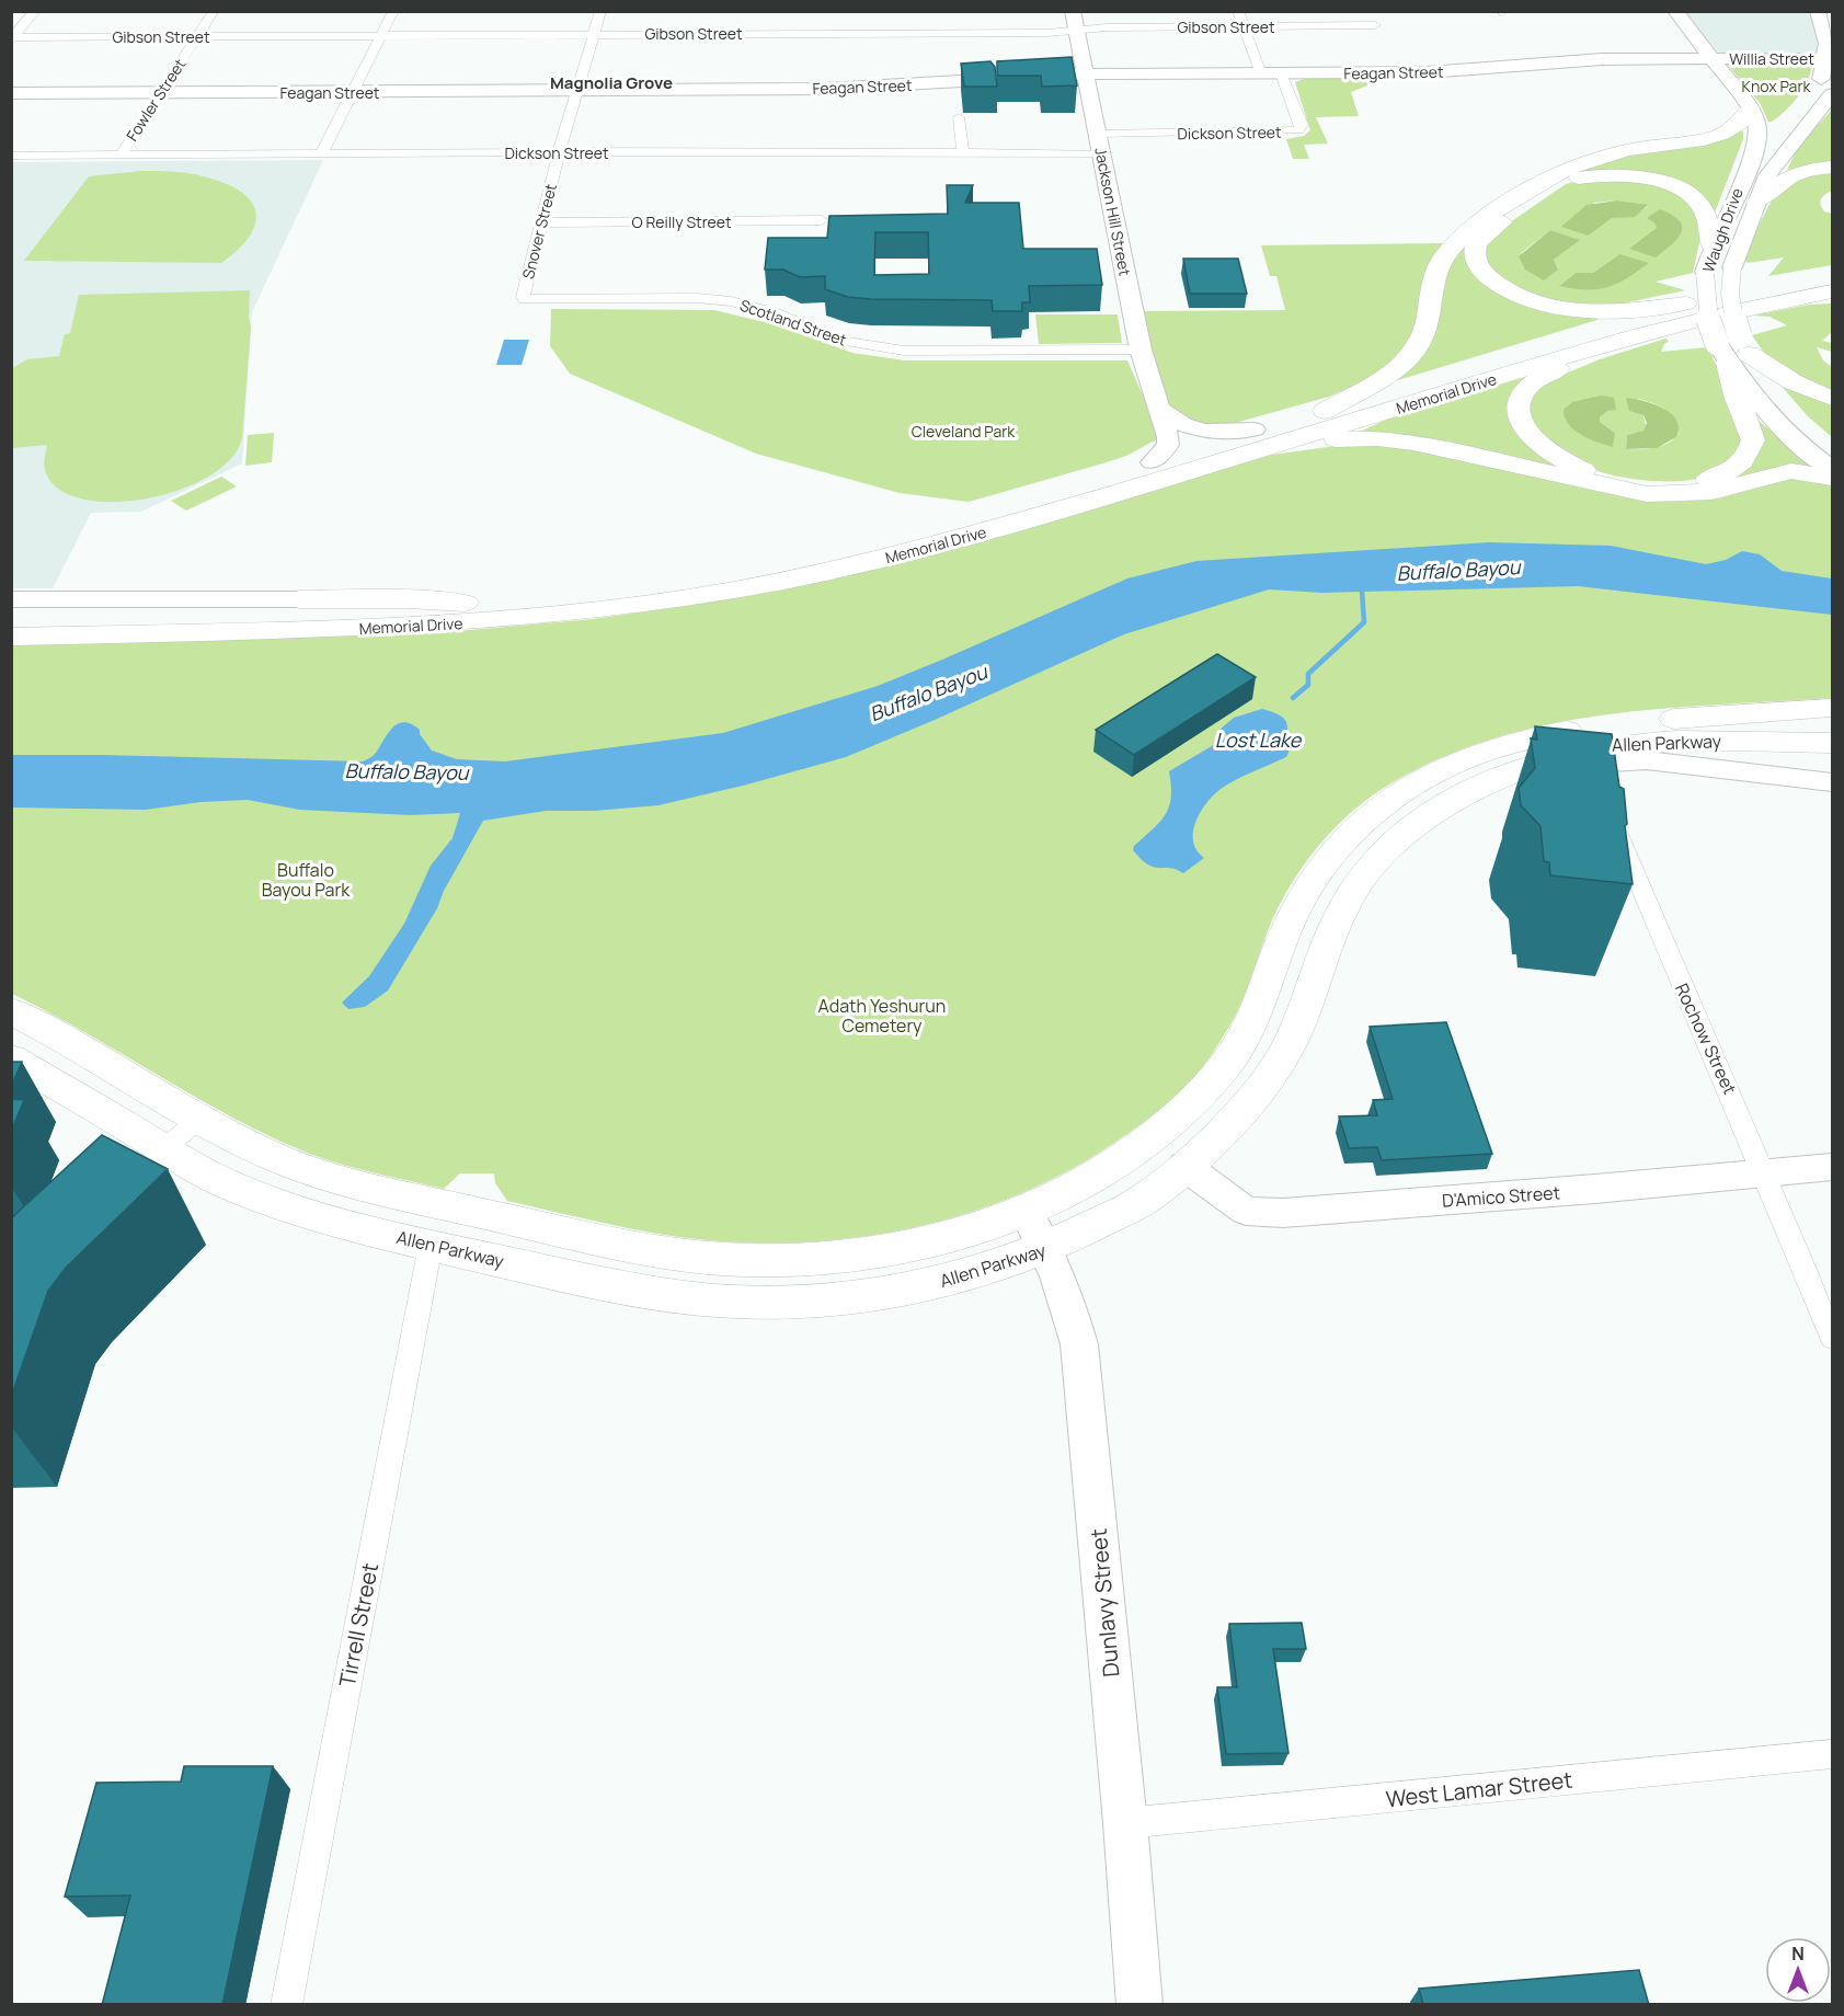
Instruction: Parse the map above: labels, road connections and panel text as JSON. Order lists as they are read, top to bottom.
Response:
{
  "streets": {
    "main road": ["Memorial Drive", "Allen Parkway"],
    "street": [
      "Gibson Street",
      "Willia Street",
      "Feagan Street",
      "Fowler Street",
      "Dickson Street",
      "Jackson Hill Street",
      "O Reilly Street",
      "Waugh Drive",
      "Snover Street",
      "Scotland Street",
      "Rochow Street",
      "D'Amico Street",
      "Dunlavy Street",
      "Tirrell Street",
      "West Lamar Street"
    ]
  },
  "crossings": [
    ["Gibson Street", "Fowler Street"],
    ["Gibson Street", "Jackson Hill Street"],
    ["Gibson Street", "Snover Street"],
    ["Willia Street", "Feagan Street"],
    ["Willia Street", "Waugh Drive"],
    ["Feagan Street", "Fowler Street"],
    ["Feagan Street", "Dickson Street"],
    ["Feagan Street", "Jackson Hill Street"],
    ["Feagan Street", "Waugh Drive"],
    ["Feagan Street", "Snover Street"],
    ["Fowler Street", "Dickson Street"],
    ["Dickson Street", "Jackson Hill Street"],
    ["Dickson Street", "Snover Street"],
    ["Jackson Hill Street", "Scotland Street"],
    ["Jackson Hill Street", "Memorial Drive"],
    ["O Reilly Street", "Snover Street"],
    ["Snover Street", "Scotland Street"],
    ["Allen Parkway", "D'Amico Street"],
    ["Allen Parkway", "Dunlavy Street"],
    ["Allen Parkway", "Tirrell Street"],
    ["Rochow Street", "D'Amico Street"],
    ["Dunlavy Street", "West Lamar Street"]
  ],
  "districts": ["Magnolia Grove"],
  "water": ["Buffalo Bayou", "Lost Lake"],
  "parks": [
    "Knox Park",
    "Cleveland Park",
    "Buffalo Bayou Park",
    "Adath Yeshurun Cemetery"
  ],
  "north": "top"
}
